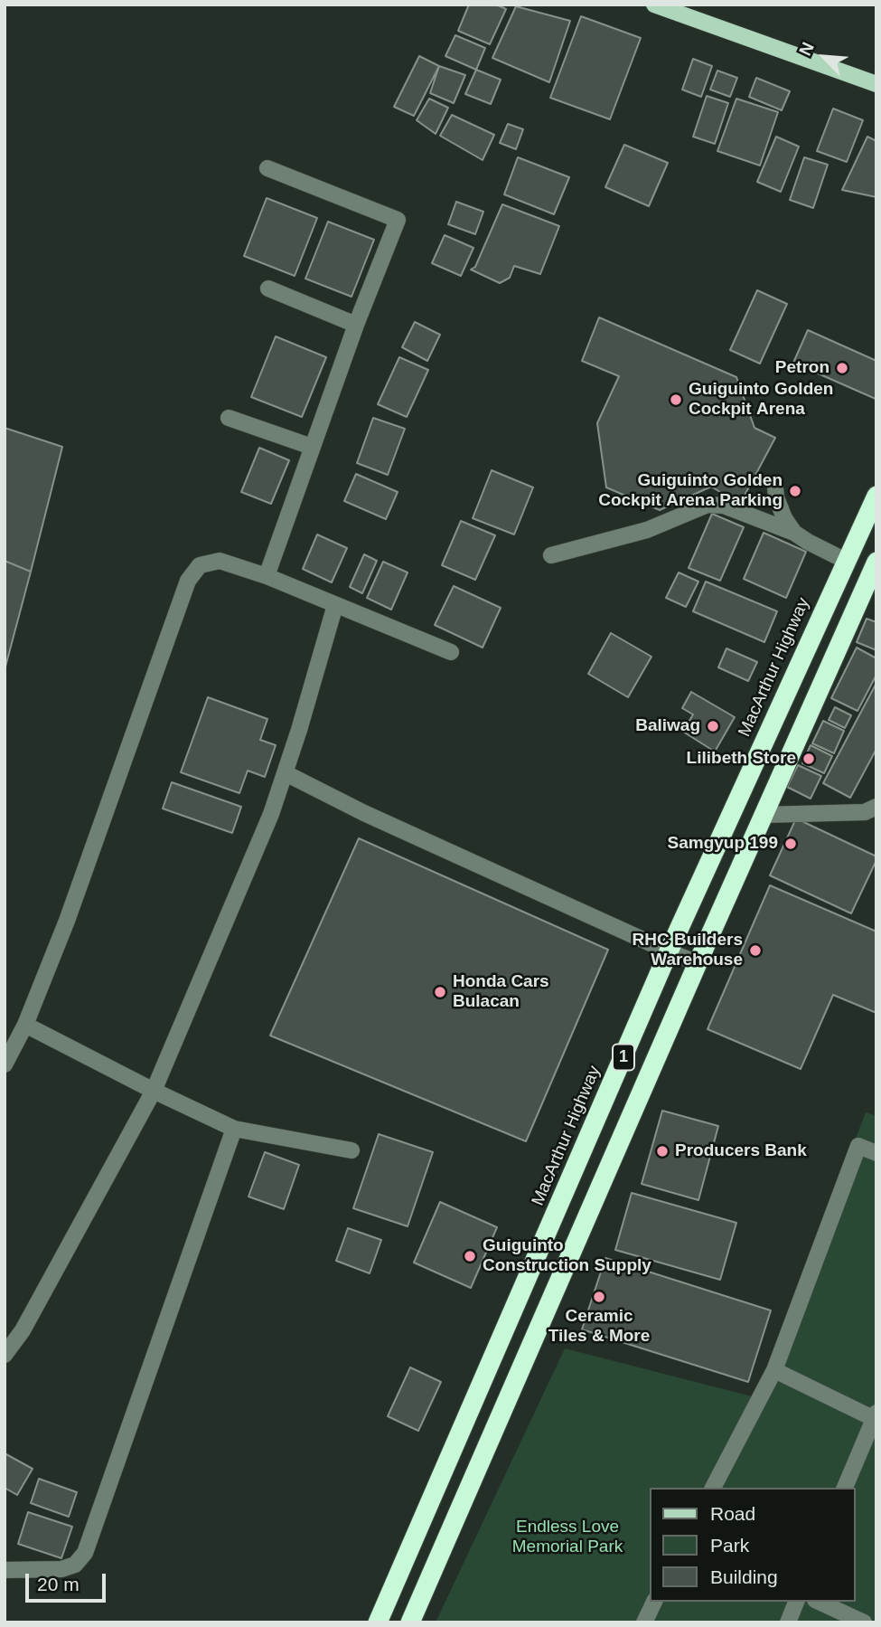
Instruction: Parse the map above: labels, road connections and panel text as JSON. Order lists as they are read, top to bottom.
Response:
{
  "streets": {
    "highway": ["MacArthur Highway", "1"]
  },
  "parks": ["Endless Love Memorial Park"],
  "places": [
    "Petron",
    "Guiguinto Golden Cockpit Arena",
    "Guiguinto Golden Cockpit Arena Parking",
    "Baliwag",
    "Lilibeth Store",
    "Samgyup 199",
    "RHC Builders Warehouse",
    "Honda Cars Bulacan",
    "Producers Bank",
    "Guiguinto Construction Supply",
    "Ceramic Tiles & More"
  ],
  "legend": ["Road", "Park", "Building"],
  "scale_bar": "20 m",
  "north": "top left"
}
